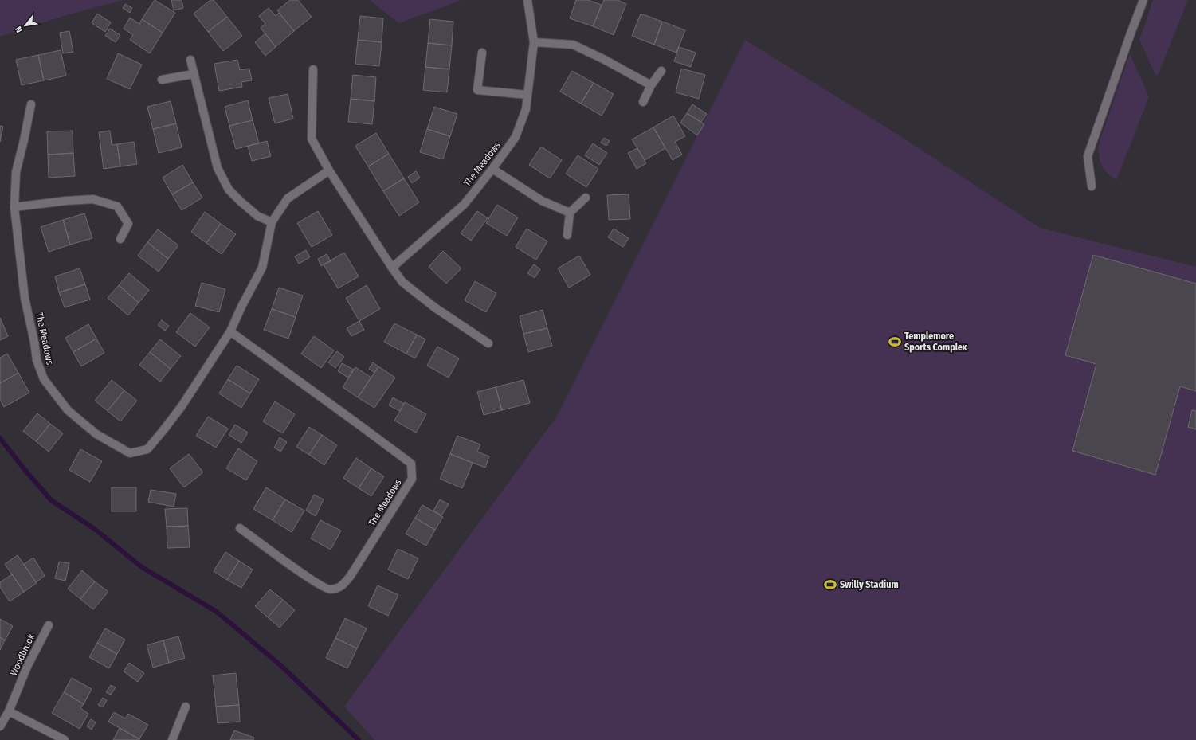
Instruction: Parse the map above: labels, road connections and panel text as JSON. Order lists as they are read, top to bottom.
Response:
{
  "streets": {
    "street": ["The Meadows", "Woodbrook"]
  },
  "places": {
    "sports": ["Templemore Sports Complex", "Swilly Stadium"]
  },
  "north": "bottom left"
}
